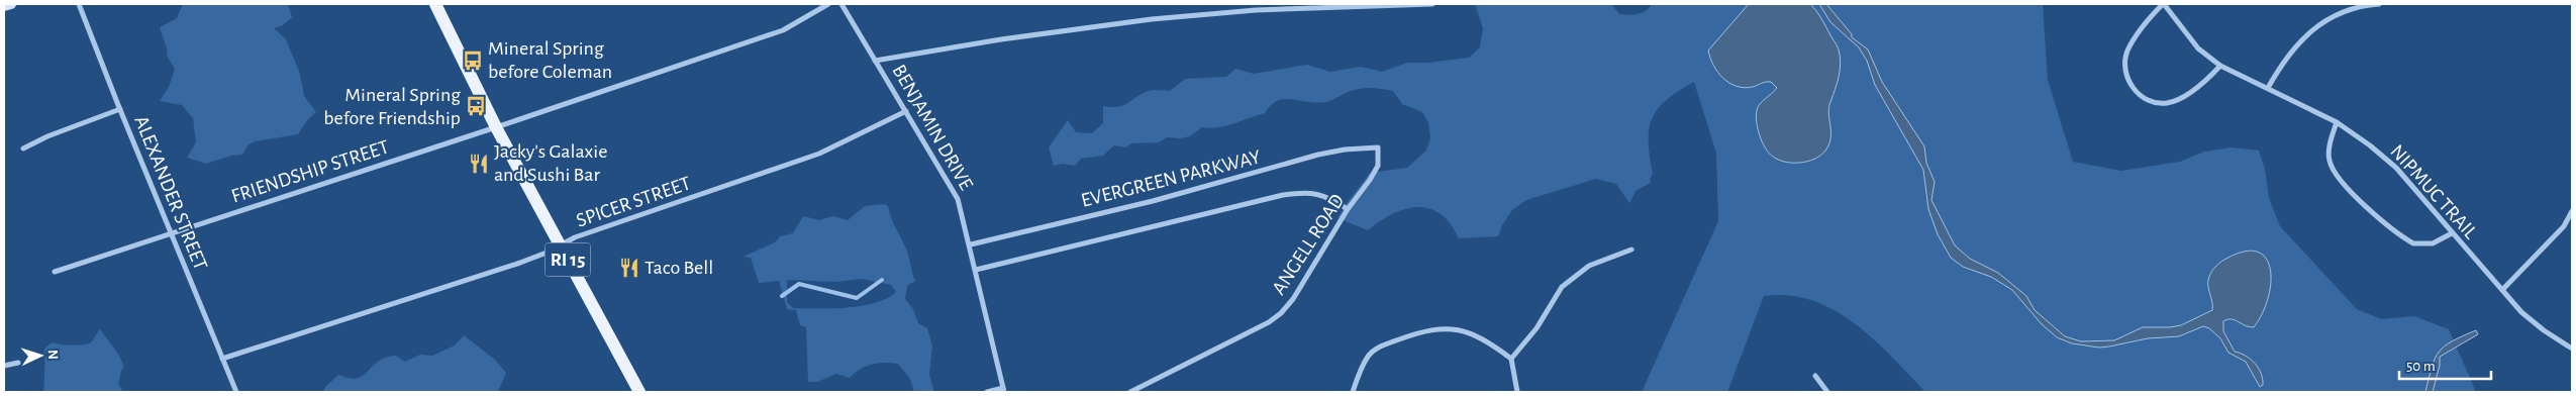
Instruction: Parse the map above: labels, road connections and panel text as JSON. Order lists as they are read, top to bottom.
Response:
{
  "streets": {
    "main road": ["RI 15"],
    "street": [
      "BENJAMIN DRIVE",
      "FRIENDSHIP STREET",
      "EVERGREEN PARKWAY",
      "NIPMUC TRAIL",
      "ALEXANDER STREET",
      "SPICER STREET",
      "ANGELL ROAD"
    ]
  },
  "crossings": [
    ["BENJAMIN DRIVE", "EVERGREEN PARKWAY"],
    ["BENJAMIN DRIVE", "SPICER STREET"],
    ["FRIENDSHIP STREET", "ALEXANDER STREET"],
    ["FRIENDSHIP STREET", "RI 15"],
    ["EVERGREEN PARKWAY", "ANGELL ROAD"],
    ["ALEXANDER STREET", "SPICER STREET"],
    ["SPICER STREET", "RI 15"]
  ],
  "places": {
    "bus stop": ["Mineral Spring before Coleman", "Mineral Spring before Friendship"],
    "restaurant": ["Jacky's Galaxie and Sushi Bar", "Taco Bell"]
  },
  "scale_bar": "50 m",
  "north": "right"
}
